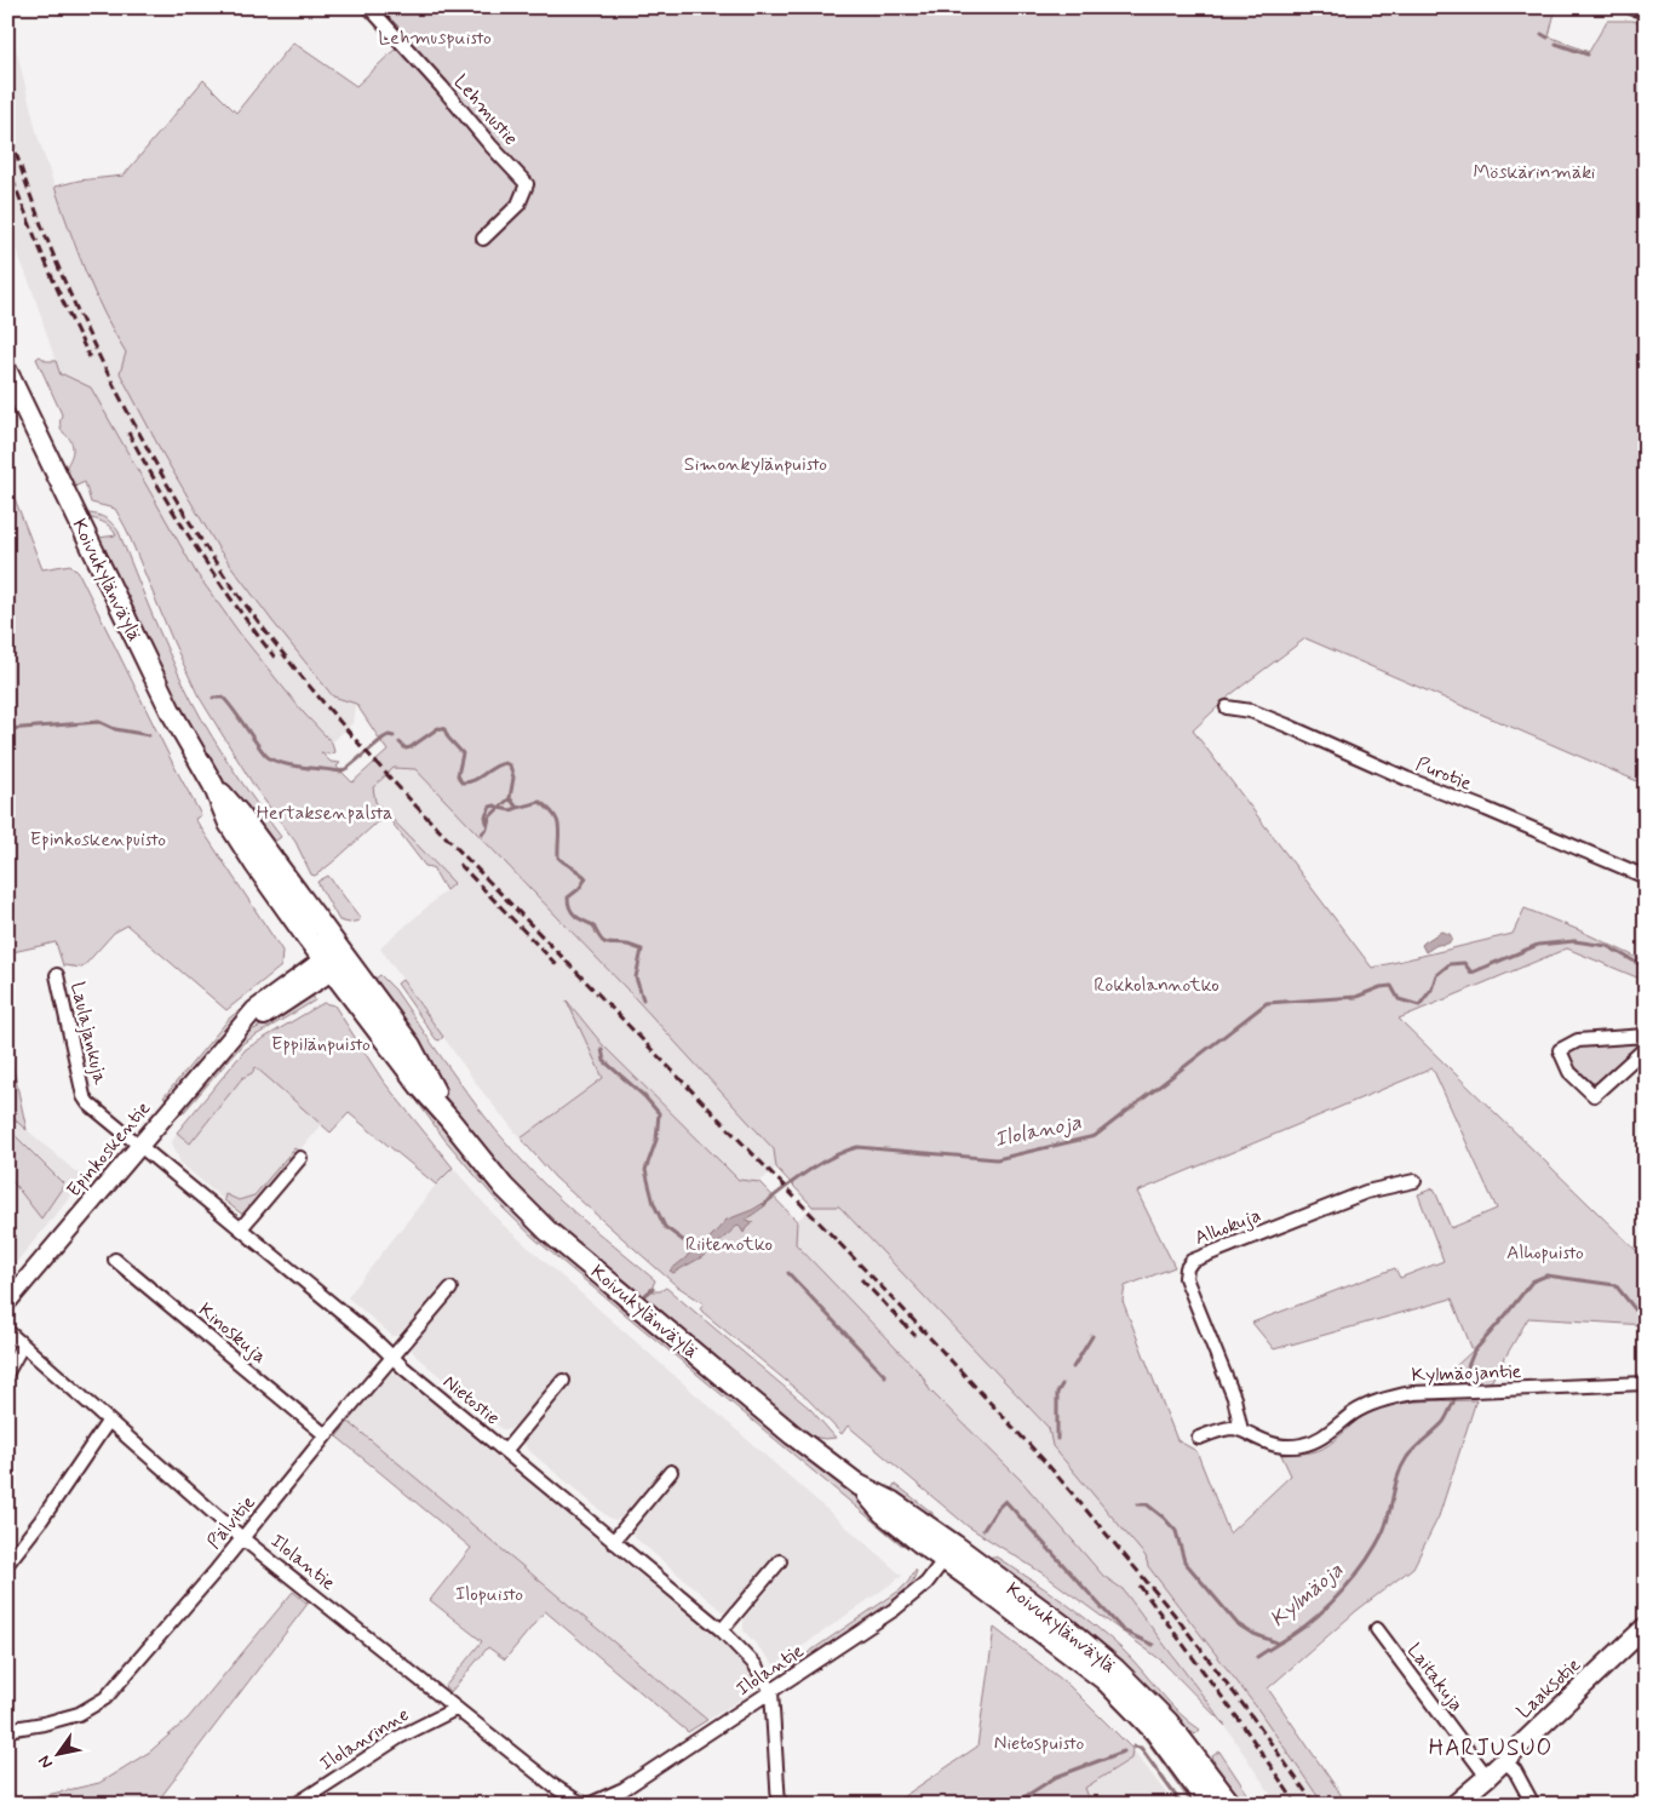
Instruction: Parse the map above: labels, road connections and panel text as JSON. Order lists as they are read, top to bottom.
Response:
{
  "streets": {
    "main road": ["Koivukylänväylä", "Laaksotie"],
    "street": [
      "Lehmustie",
      "Purotie",
      "Laulajankuja",
      "Epinkoskentie",
      "Alhokuja",
      "Kinoskuja",
      "Kylmäojantie",
      "Nietostie",
      "Pälvitie",
      "Ilolantie",
      "Laitakuja",
      "Ilolanrinne"
    ]
  },
  "crossings": [
    ["Koivukylänväylä", "Epinkoskentie"],
    ["Koivukylänväylä", "Ilolantie"],
    ["Laulajankuja", "Epinkoskentie"],
    ["Laulajankuja", "Nietostie"],
    ["Epinkoskentie", "Nietostie"],
    ["Alhokuja", "Kylmäojantie"],
    ["Kinoskuja", "Pälvitie"],
    ["Nietostie", "Pälvitie"],
    ["Nietostie", "Ilolantie"],
    ["Pälvitie", "Ilolantie"],
    ["Ilolantie", "Ilolanrinne"],
    ["Laitakuja", "Laaksotie"]
  ],
  "districts": ["HARJUSUO"],
  "water": ["Ilolanoja", "Kylmäoja"],
  "parks": [
    "Lehmuspuisto",
    "Möskärinmäki",
    "Simonkylänpuisto",
    "Hertaksenpalsta",
    "Epinkoskenpuisto",
    "Rokkolannotko",
    "Eppilänpuisto",
    "Riitenotko",
    "Alhopuisto",
    "Ilopuisto",
    "Nietospuisto"
  ],
  "north": "bottom left"
}
